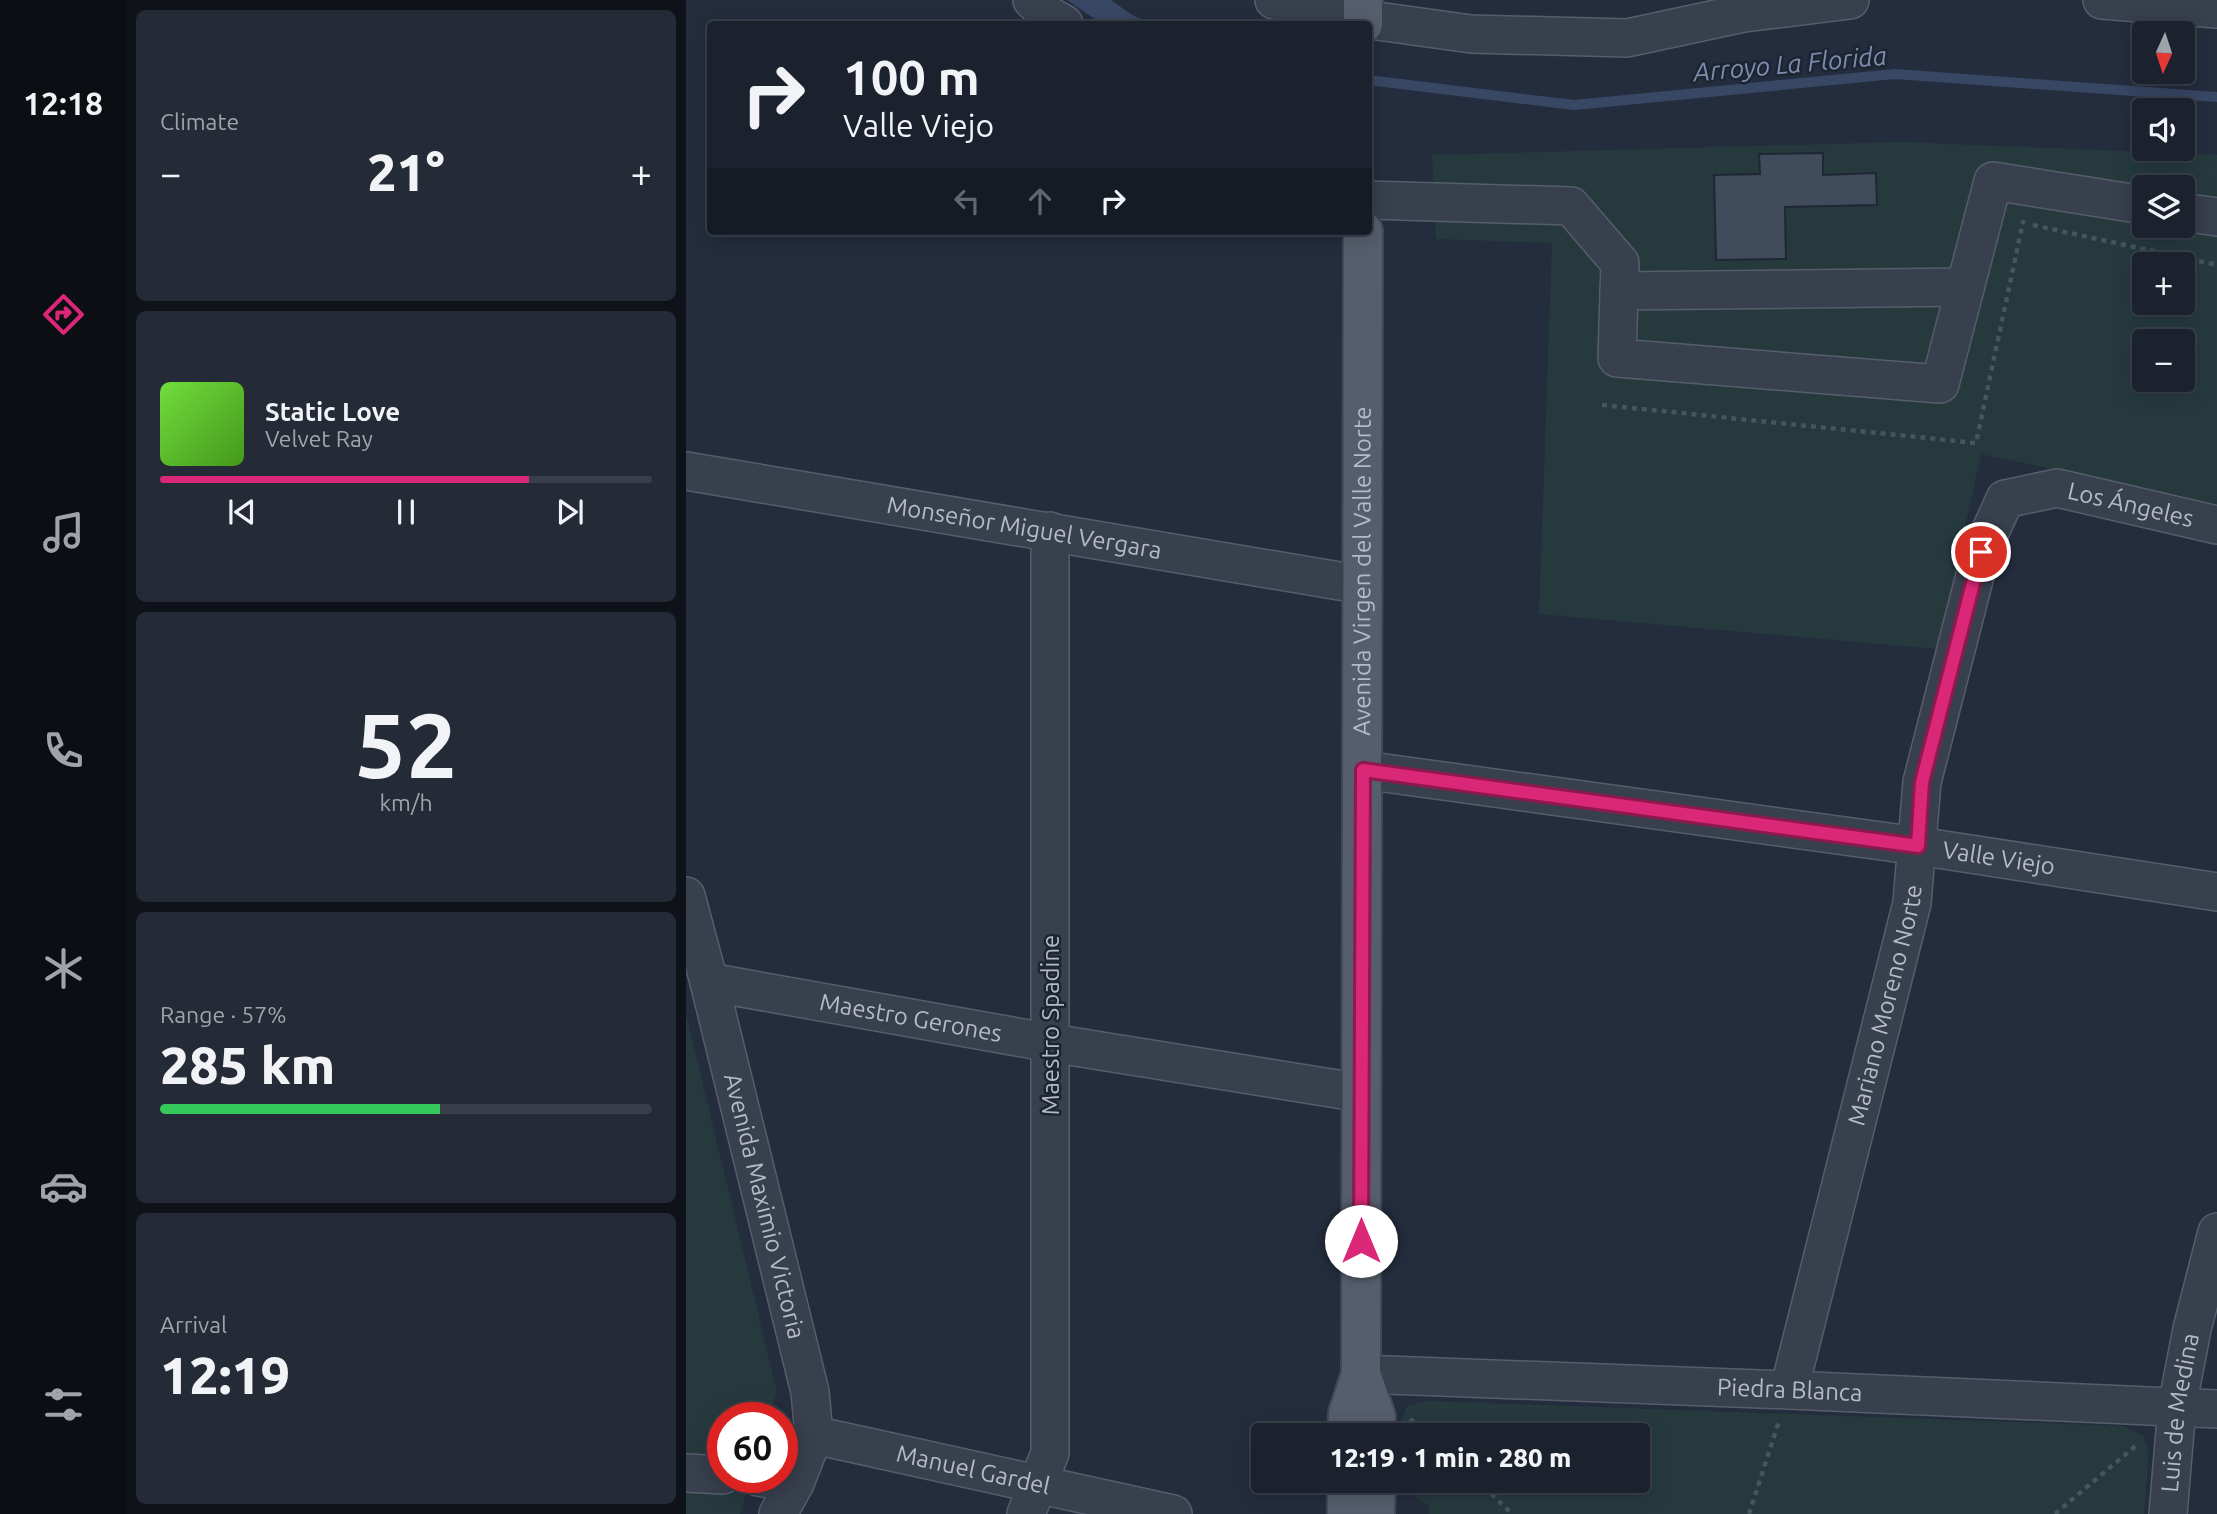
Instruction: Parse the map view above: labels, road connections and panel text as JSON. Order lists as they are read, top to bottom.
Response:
{
  "streets": {
    "main road": ["Avenida Virgen del Valle Norte"],
    "street": [
      "Los Ángeles",
      "Monseñor Miguel Vergara",
      "Valle Viejo",
      "Mariano Moreno Norte",
      "Maestro Gerones",
      "Maestro Spadine",
      "Avenida Maximio Victoria",
      "Piedra Blanca",
      "Luis de Medina",
      "Manuel Gardel"
    ]
  },
  "crossings": [
    ["Los Ángeles", "Mariano Moreno Norte"],
    ["Monseñor Miguel Vergara", "Avenida Virgen del Valle Norte"],
    ["Monseñor Miguel Vergara", "Maestro Spadine"],
    ["Avenida Virgen del Valle Norte", "Valle Viejo"],
    ["Avenida Virgen del Valle Norte", "Maestro Gerones"],
    ["Avenida Virgen del Valle Norte", "Piedra Blanca"],
    ["Valle Viejo", "Mariano Moreno Norte"],
    ["Mariano Moreno Norte", "Piedra Blanca"],
    ["Maestro Gerones", "Maestro Spadine"],
    ["Maestro Gerones", "Avenida Maximio Victoria"],
    ["Maestro Spadine", "Manuel Gardel"],
    ["Avenida Maximio Victoria", "Manuel Gardel"],
    ["Piedra Blanca", "Luis de Medina"]
  ],
  "water": ["Arroyo La Florida"],
  "north": "bottom",
  "page": {
    "tabs": "12:18",
    "tile": [
      "Climate",
      ["52", "km/h"],
      ["Range · 57%", "285 km"],
      ["Arrival", "12:19"]
    ],
    "map_buttons": ["+", "−"],
    "turn": ["100 m", "Valle Viejo"],
    "heat": ["−", "21°", "+"],
    "song": ["Static Love", "Velvet Ray"],
    "limit": "60",
    "trip": "12:19 · 1 min · 280 m"
  }
}
